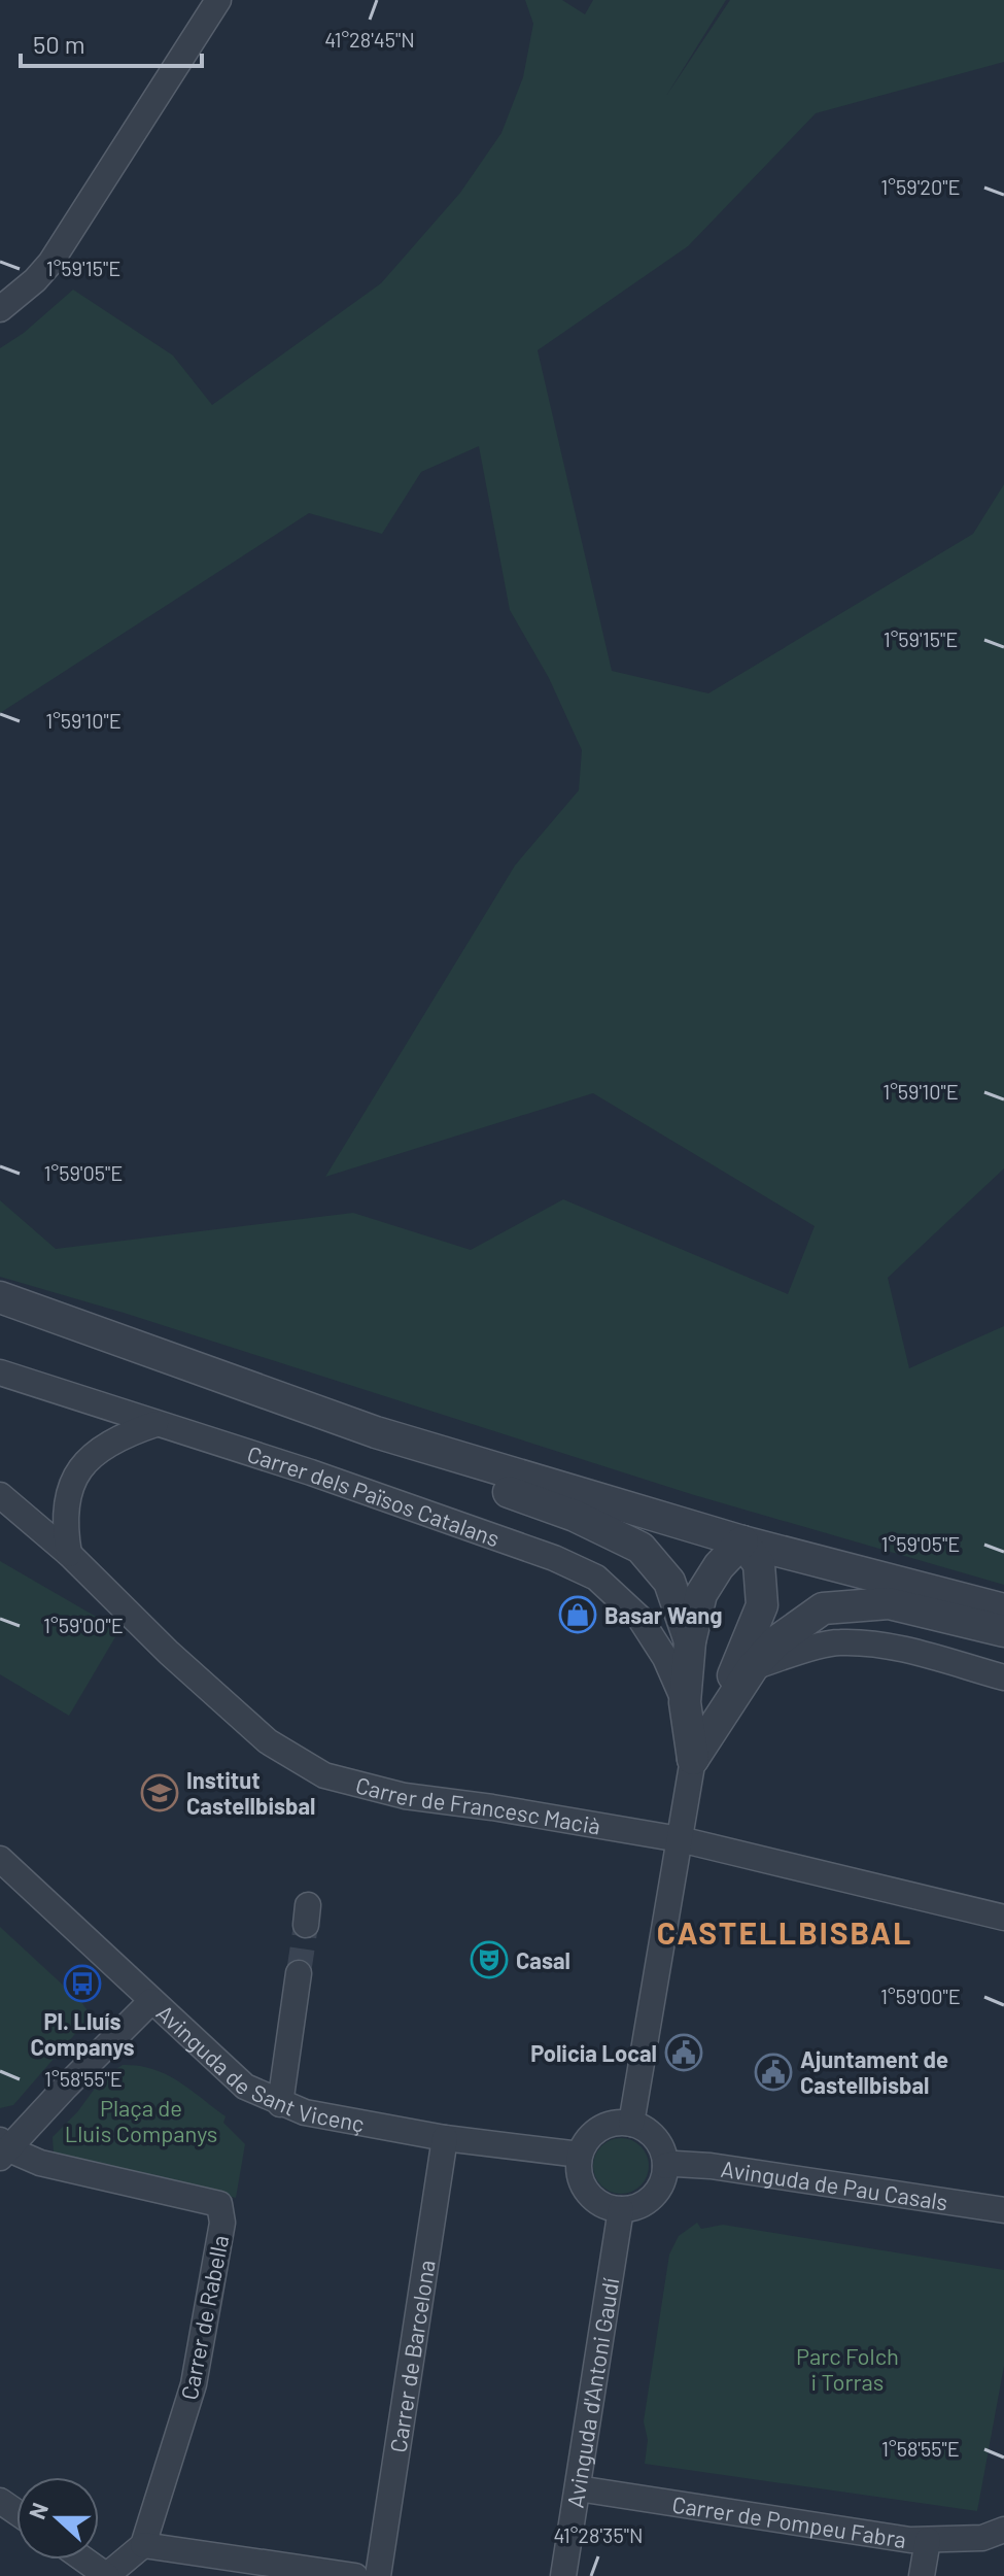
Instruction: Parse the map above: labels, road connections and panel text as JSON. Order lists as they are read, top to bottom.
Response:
{
  "streets": {
    "street": [
      "Carrer dels Països Catalans",
      "Carrer de Francesc Macià",
      "Avinguda de Sant Vicenç",
      "Avinguda de Pau Casals",
      "Carrer de Rabella",
      "Carrer de Barcelona",
      "Avinguda d'Antoni Gaudí",
      "Carrer de Pompeu Fabra"
    ]
  },
  "crossings": [
    ["Avinguda de Sant Vicenç", "Avinguda de Pau Casals"],
    ["Avinguda de Sant Vicenç", "Carrer de Barcelona"],
    ["Avinguda de Sant Vicenç", "Avinguda d'Antoni Gaudí"],
    ["Avinguda de Pau Casals", "Avinguda d'Antoni Gaudí"],
    ["Avinguda d'Antoni Gaudí", "Carrer de Pompeu Fabra"]
  ],
  "districts": ["CASTELLBISBAL"],
  "parks": ["Plaça de Lluis Companys", "Parc Folch i Torras"],
  "places": {
    "shop": ["Basar Wang"],
    "school or university": ["Institut Castellbisbal"],
    "theatre": ["Casal"],
    "bus stop": ["Pl. Lluís Companys"],
    "public building": ["Policia Local", "Ajuntament de Castellbisbal"]
  },
  "scale_bar": "50 m",
  "north": "left",
  "coordinates": [
    "41°28'45\"N",
    "1°59'20\"E",
    "1°59'15\"E",
    "1°59'10\"E",
    "1°59'05\"E",
    "1°59'00\"E",
    "1°58'55\"E",
    "41°28'35\"N"
  ]
}
